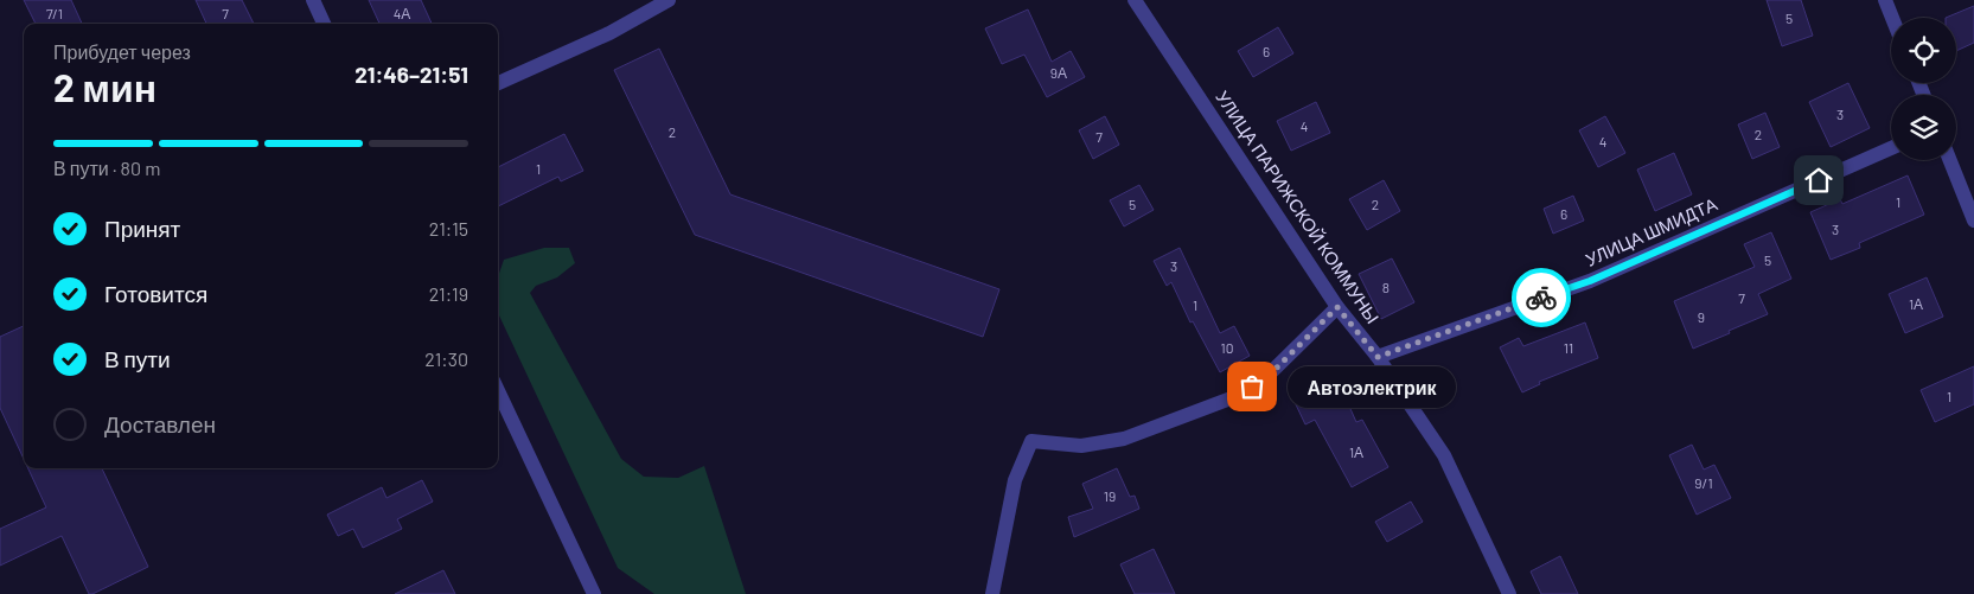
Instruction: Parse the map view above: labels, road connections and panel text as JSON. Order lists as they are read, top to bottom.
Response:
{
  "streets": {
    "street": ["УЛИЦА ПАРИЖСКОЙ КОММУНЫ", "УЛИЦА ШМИДТА"]
  },
  "crossings": [
    ["УЛИЦА ПАРИЖСКОЙ КОММУНЫ", "УЛИЦА ШМИДТА"]
  ],
  "places": ["Автоэлектрик"],
  "house_numbers": [
    "7/1",
    "7",
    "4А",
    "5",
    "6",
    "9А",
    "3",
    "4",
    "2",
    "2",
    "7",
    "4",
    "1",
    "1",
    "5",
    "2",
    "6",
    "3",
    "5",
    "3",
    "8",
    "7",
    "1А",
    "1",
    "9",
    "10",
    "11",
    "1",
    "1А",
    "9/1",
    "19"
  ],
  "page": {
    "heading": ["2 мин", "Прибудет через", "21:46–21:51"],
    "bar": "В пути · 80 m",
    "list": [
      ["Принят", "21:15"],
      ["Готовится", "21:19"],
      ["В пути", "21:30"],
      "Доставлен"
    ],
    "bubble": "Автоэлектрик"
  }
}
